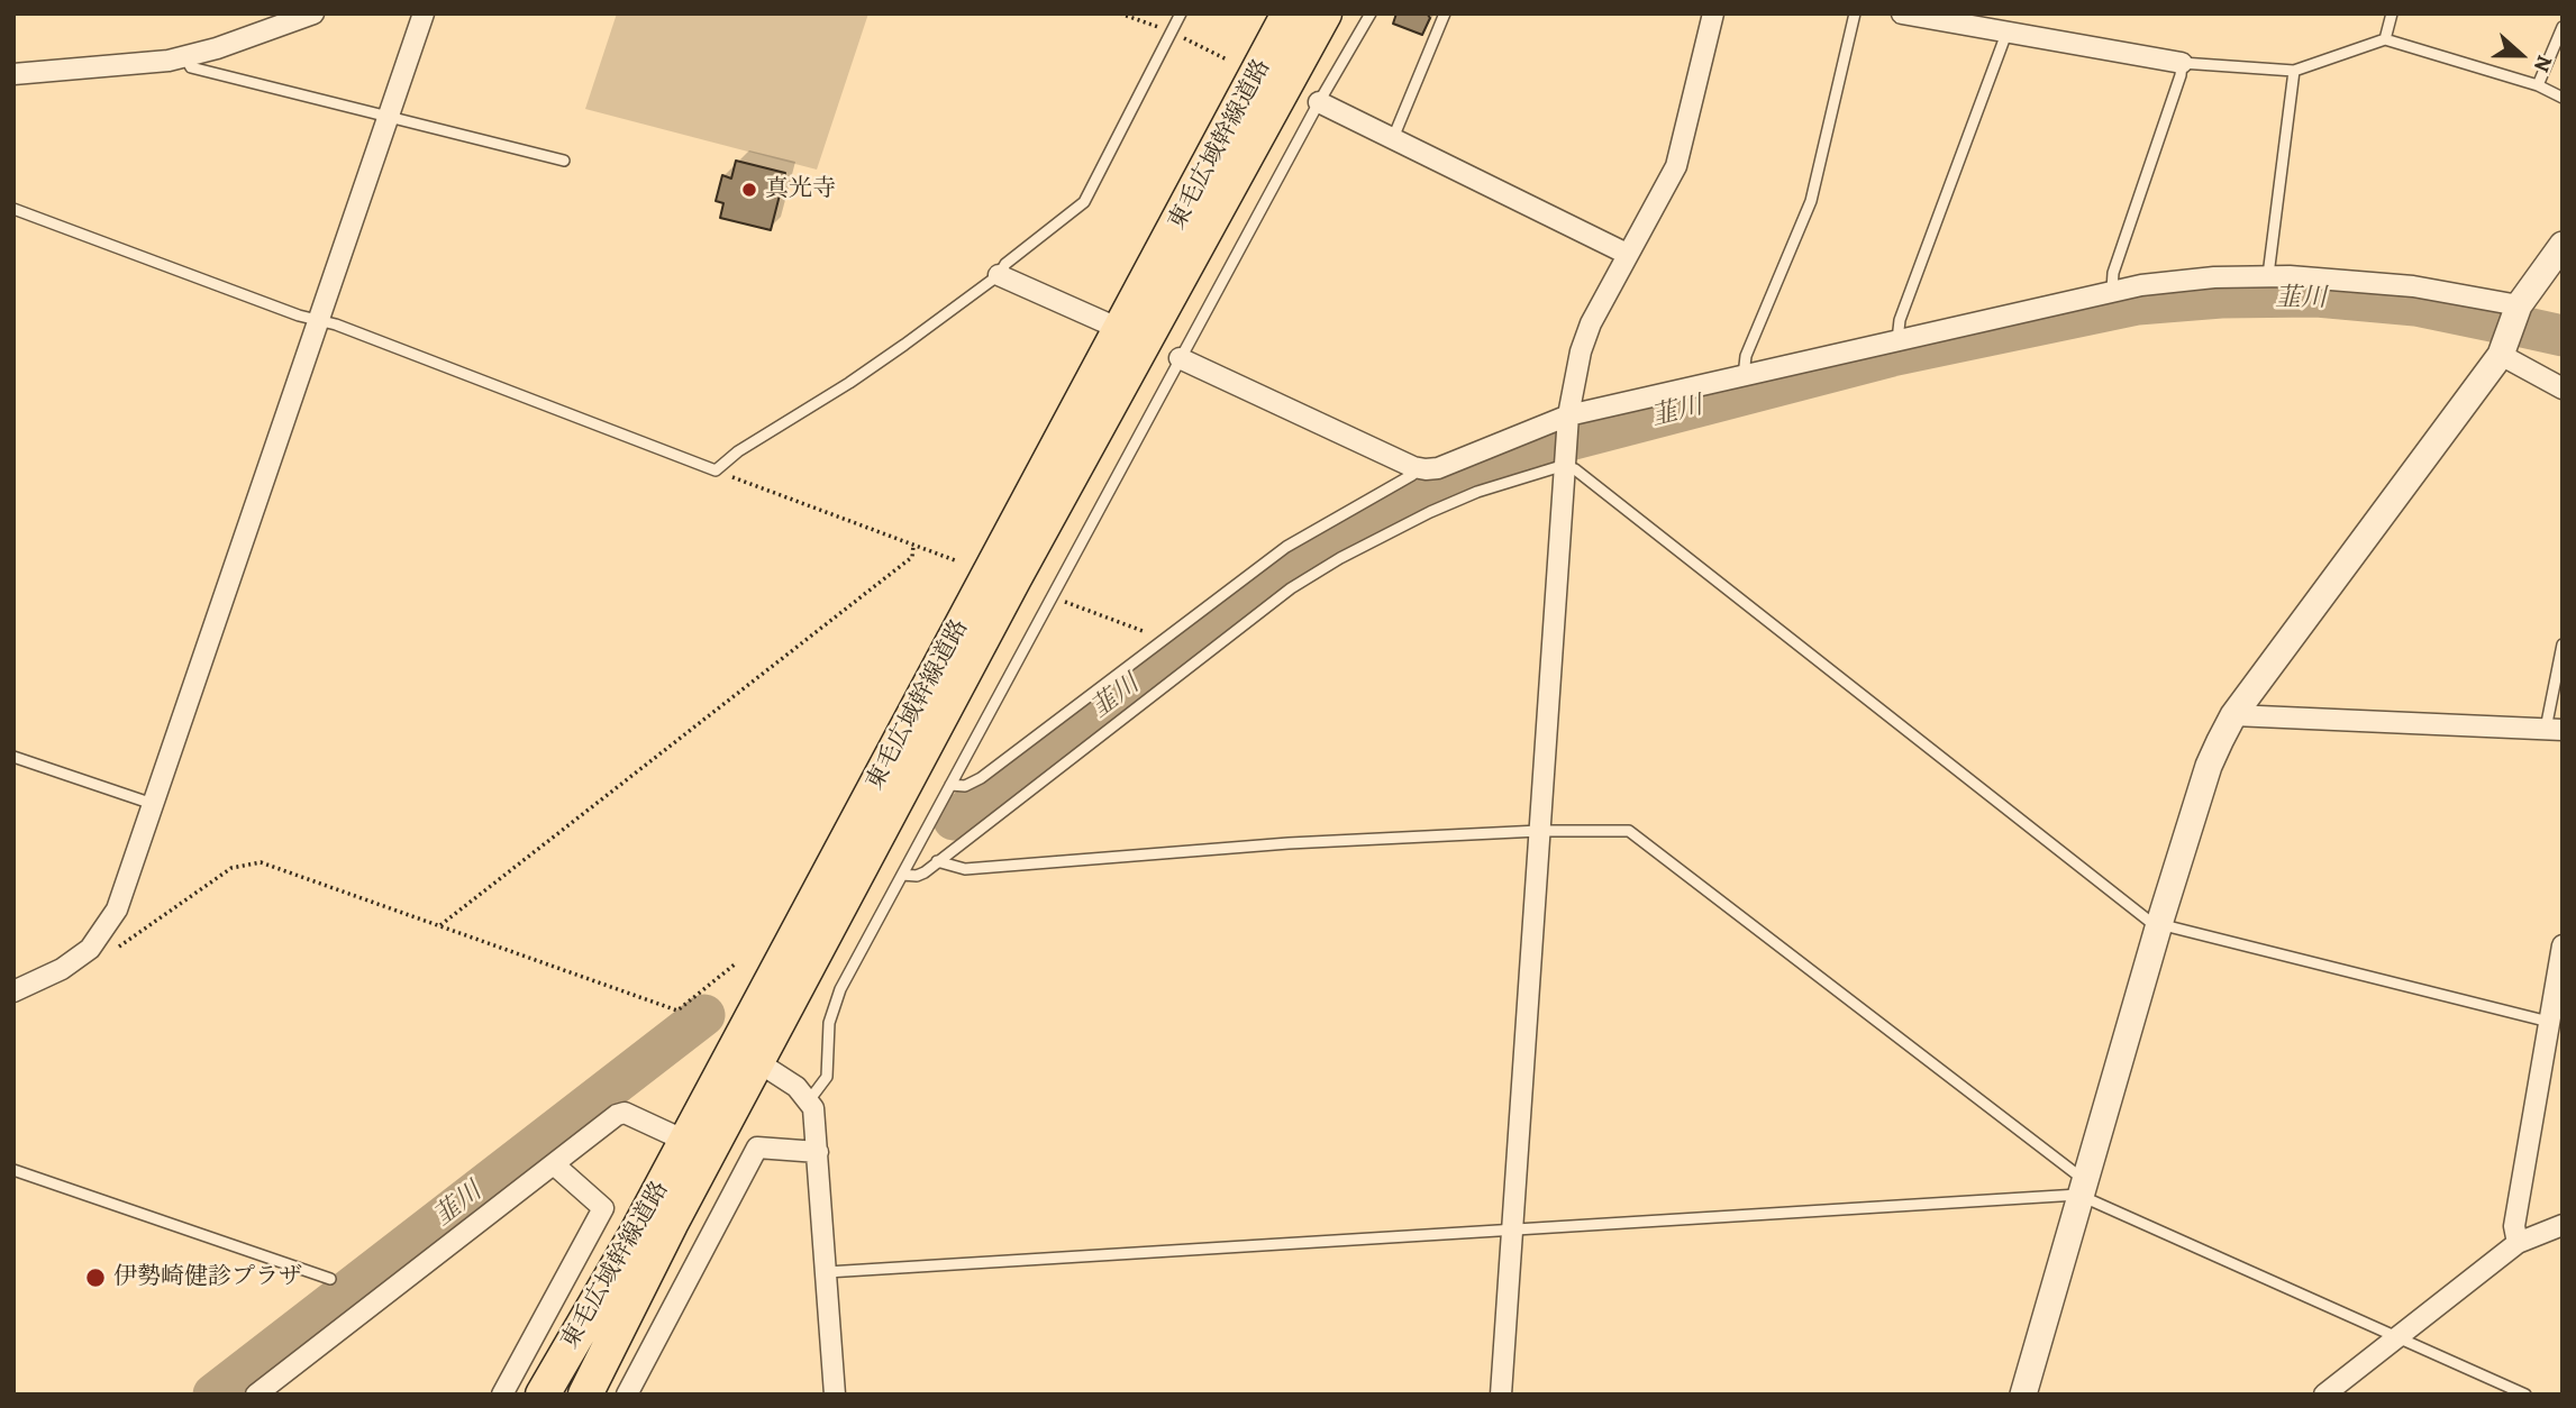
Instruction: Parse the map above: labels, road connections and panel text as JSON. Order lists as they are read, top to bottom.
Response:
{
  "streets": {
    "highway": ["東毛広域幹線道路"]
  },
  "water": ["韮川"],
  "places": ["真光寺", "伊勢崎健診プラザ"],
  "north": "right"
}
